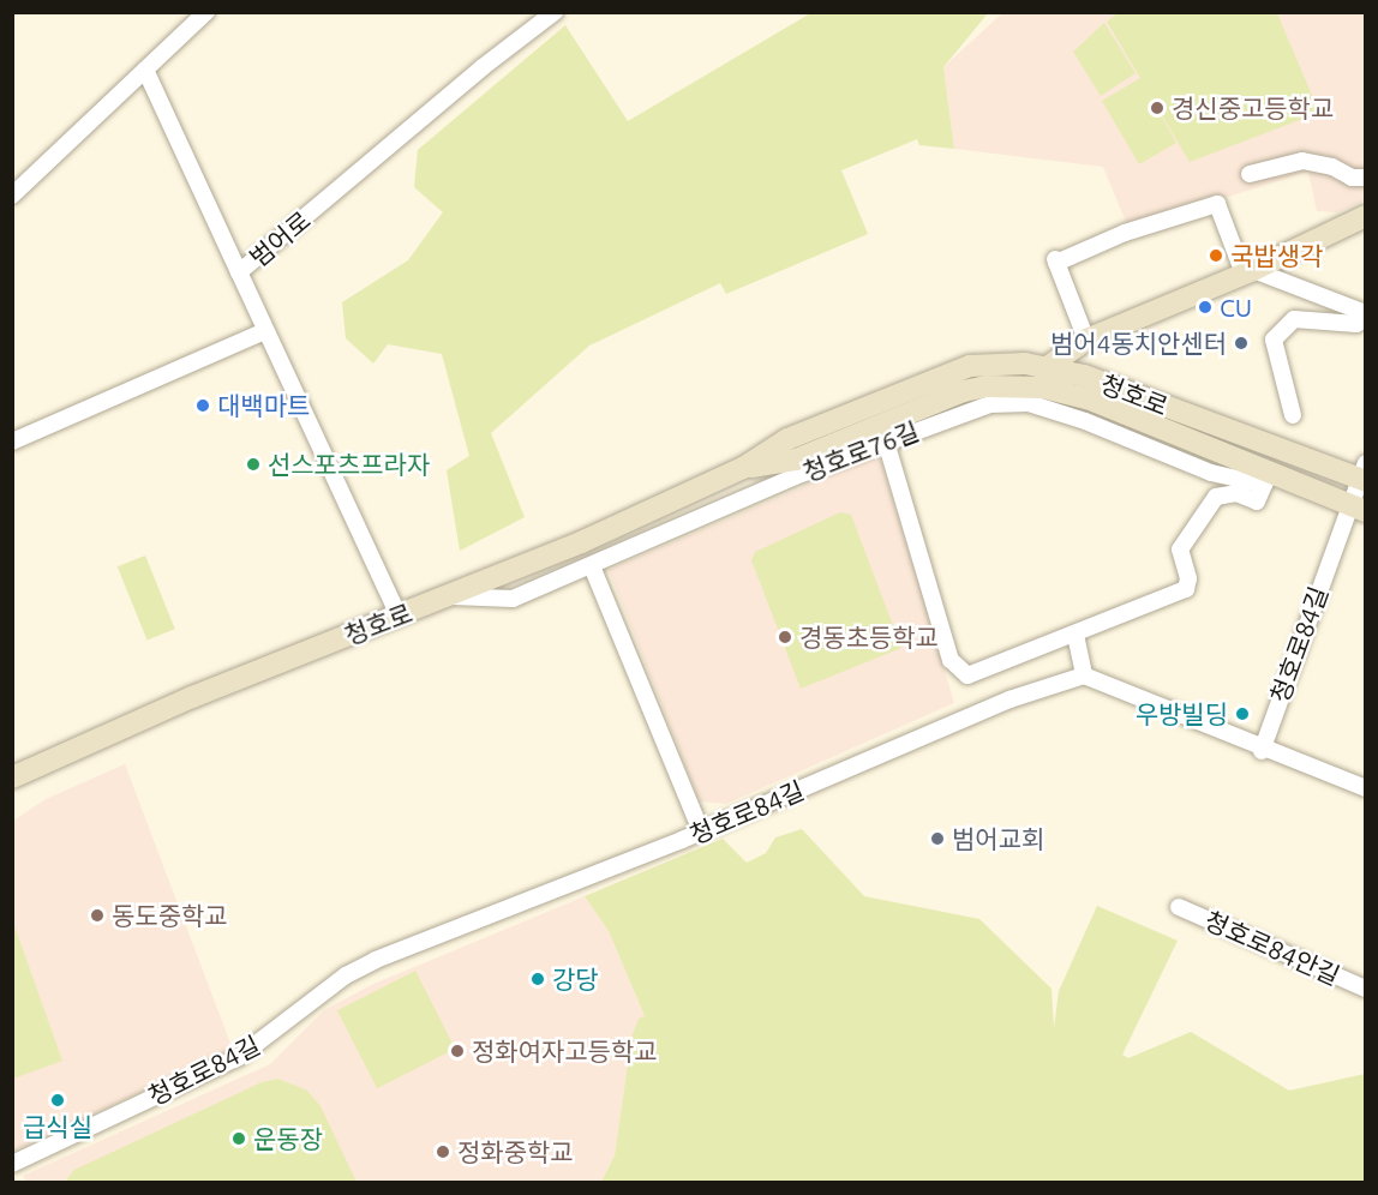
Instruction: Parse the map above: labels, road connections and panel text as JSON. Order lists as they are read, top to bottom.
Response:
{
  "streets": {
    "main road": ["청호로"],
    "street": [
      "범어로",
      "청호로76길",
      "청호로84길",
      "청호로84안길"
    ]
  },
  "crossings": [
    ["범어로", "청호로"],
    ["청호로", "청호로76길"],
    ["청호로", "청호로84길"]
  ],
  "places": [
    "경신중고등학교",
    "국밥생각",
    "CU",
    "범어4동치안센터",
    "대백마트",
    "선스포츠프라자",
    "경동초등학교",
    "우방빌딩",
    "범어교회",
    "동도중학교",
    "강당",
    "정화여자고등학교",
    "급식실",
    "운동장",
    "정화중학교"
  ]
}
